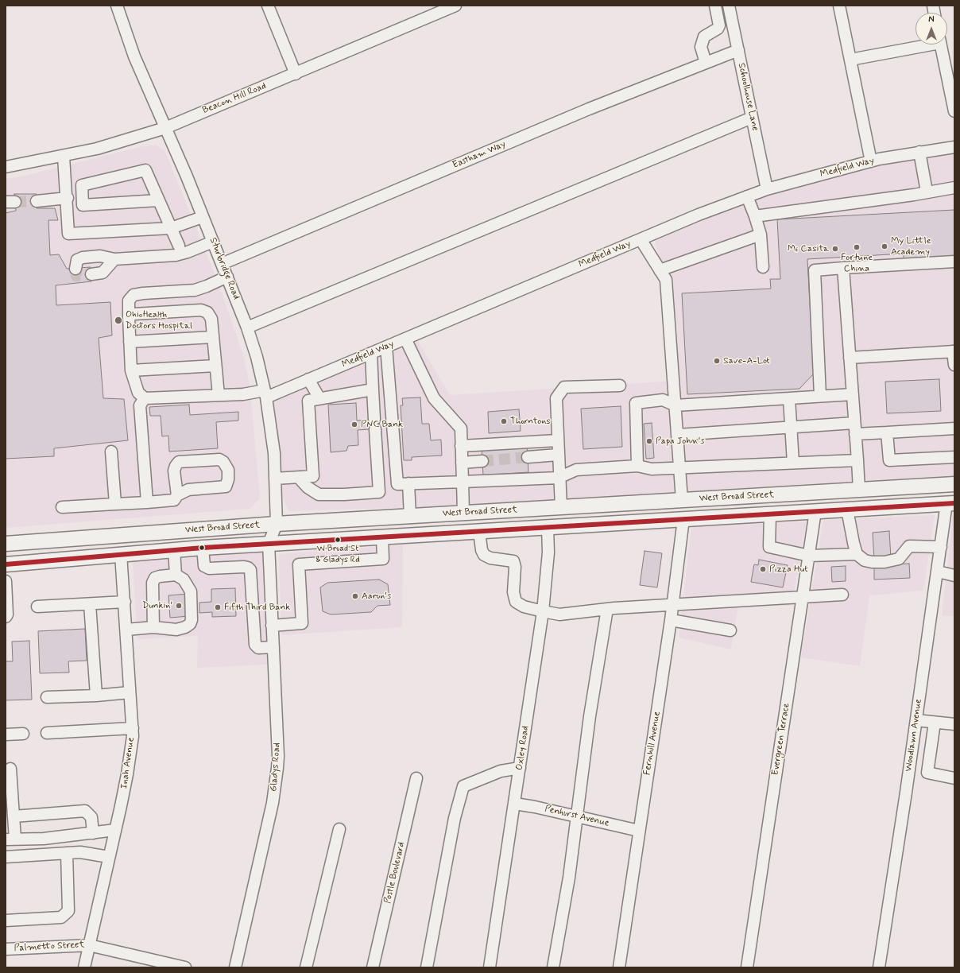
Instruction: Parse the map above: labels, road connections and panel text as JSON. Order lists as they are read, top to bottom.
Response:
{
  "streets": {
    "main road": ["West Broad Street"],
    "street": [
      "Schoolhouse Lane",
      "Beacon Hill Road",
      "Eastham Way",
      "Medfield Way",
      "Sturbridge Road",
      "Woodlawn Avenue",
      "Evergreen Terrace",
      "Fernhill Avenue",
      "Oxley Road",
      "Inah Avenue",
      "Gladys Road",
      "Penhurst Avenue",
      "Postle Boulevard",
      "Palmetto Street"
    ]
  },
  "crossings": [
    ["Schoolhouse Lane", "Eastham Way"],
    ["Schoolhouse Lane", "Medfield Way"],
    ["Beacon Hill Road", "Sturbridge Road"],
    ["Eastham Way", "Sturbridge Road"],
    ["Medfield Way", "Sturbridge Road"],
    ["Sturbridge Road", "West Broad Street"],
    ["Sturbridge Road", "Gladys Road"],
    ["West Broad Street", "Woodlawn Avenue"],
    ["West Broad Street", "Evergreen Terrace"],
    ["West Broad Street", "Fernhill Avenue"],
    ["West Broad Street", "Oxley Road"],
    ["West Broad Street", "Inah Avenue"],
    ["West Broad Street", "Gladys Road"],
    ["Fernhill Avenue", "Penhurst Avenue"],
    ["Oxley Road", "Penhurst Avenue"],
    ["Inah Avenue", "Palmetto Street"]
  ],
  "places": [
    "My Little Academy",
    "Fortune China",
    "Mi Casita",
    "OhioHealth Doctors Hospital",
    "Save-A-Lot",
    "Thorntons",
    "PNC Bank",
    "Papa John's",
    "W Broad St & Gladys Rd",
    "Pizza Hut",
    "Aaron's",
    "Dunkin'",
    "Fifth Third Bank"
  ],
  "north": "top"
}
